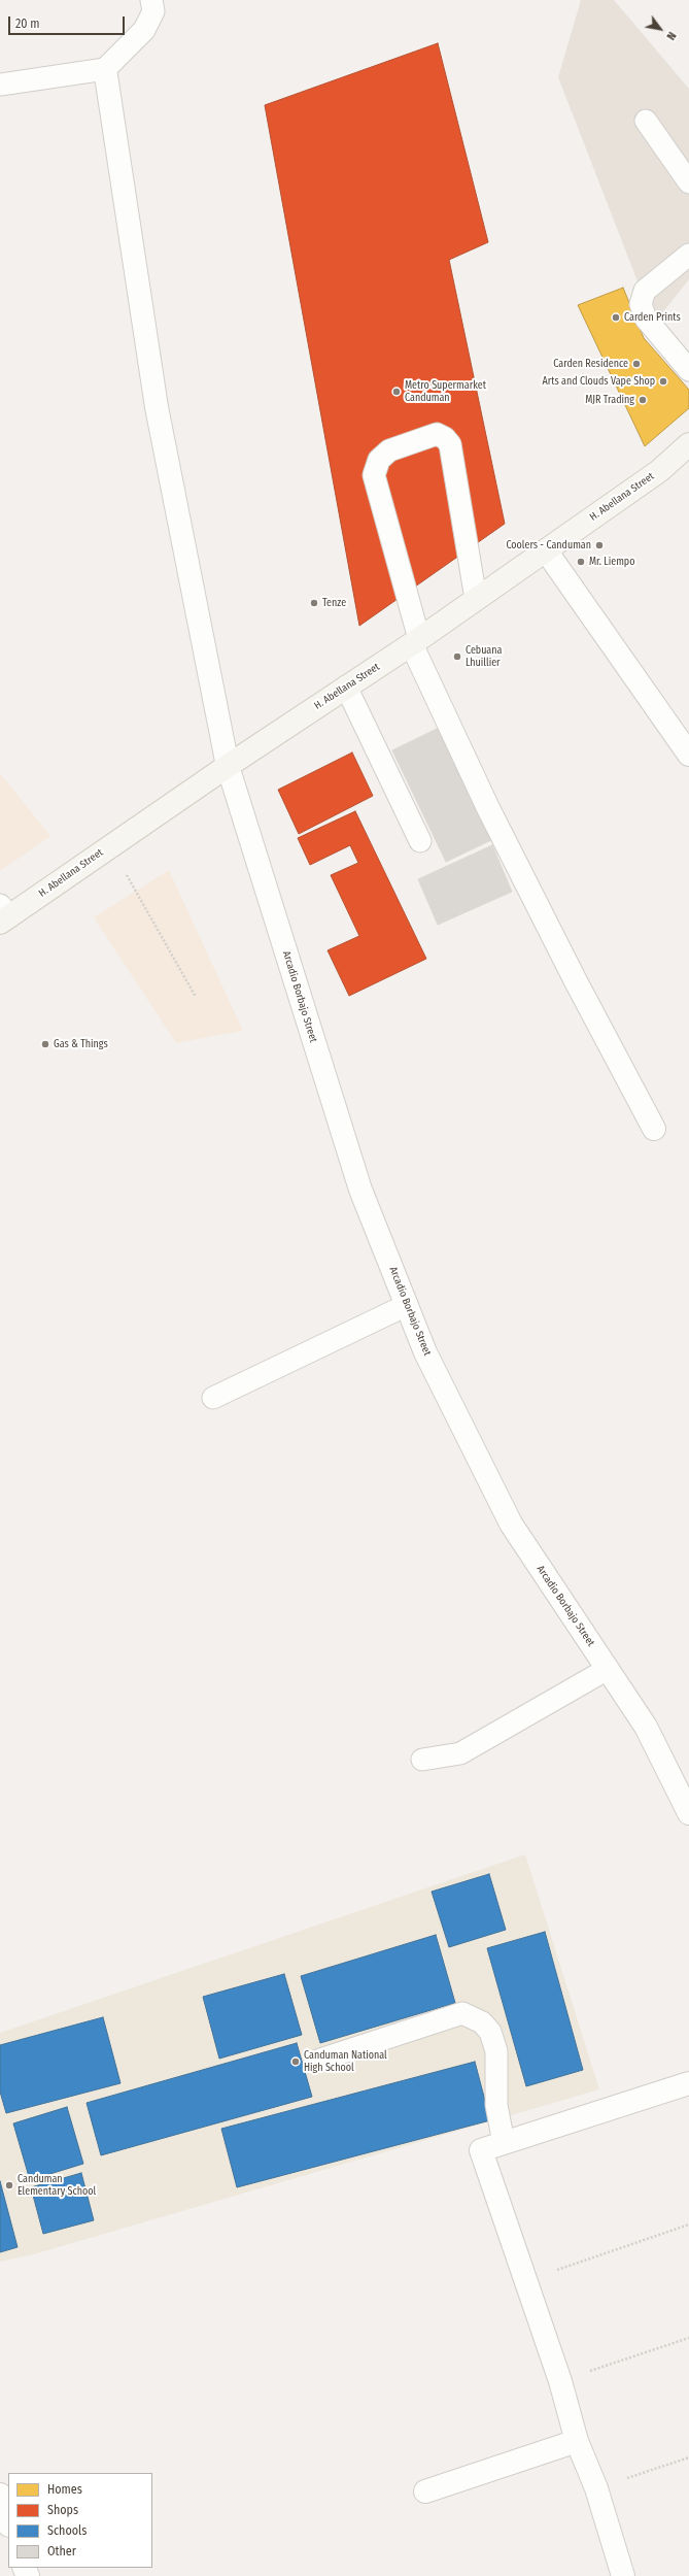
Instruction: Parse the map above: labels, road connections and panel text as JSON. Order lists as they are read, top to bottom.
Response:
{
  "streets": {
    "main road": ["H. Abellana Street"],
    "street": ["Arcadio Borbajo Street"]
  },
  "crossings": [
    ["H. Abellana Street", "Arcadio Borbajo Street"]
  ],
  "places": [
    "Carden Prints",
    "Carden Residence",
    "Arts and Clouds Vape Shop",
    "Metro Supermarket Canduman",
    "MJR Trading",
    "Coolers - Canduman",
    "Mr. Liempo",
    "Tenze",
    "Cebuana Lhuillier",
    "Gas & Things",
    "Canduman National High School",
    "Canduman Elementary School"
  ],
  "legend": [
    "Homes",
    "Shops",
    "Schools",
    "Other"
  ],
  "scale_bar": "20 m",
  "north": "bottom right"
}
